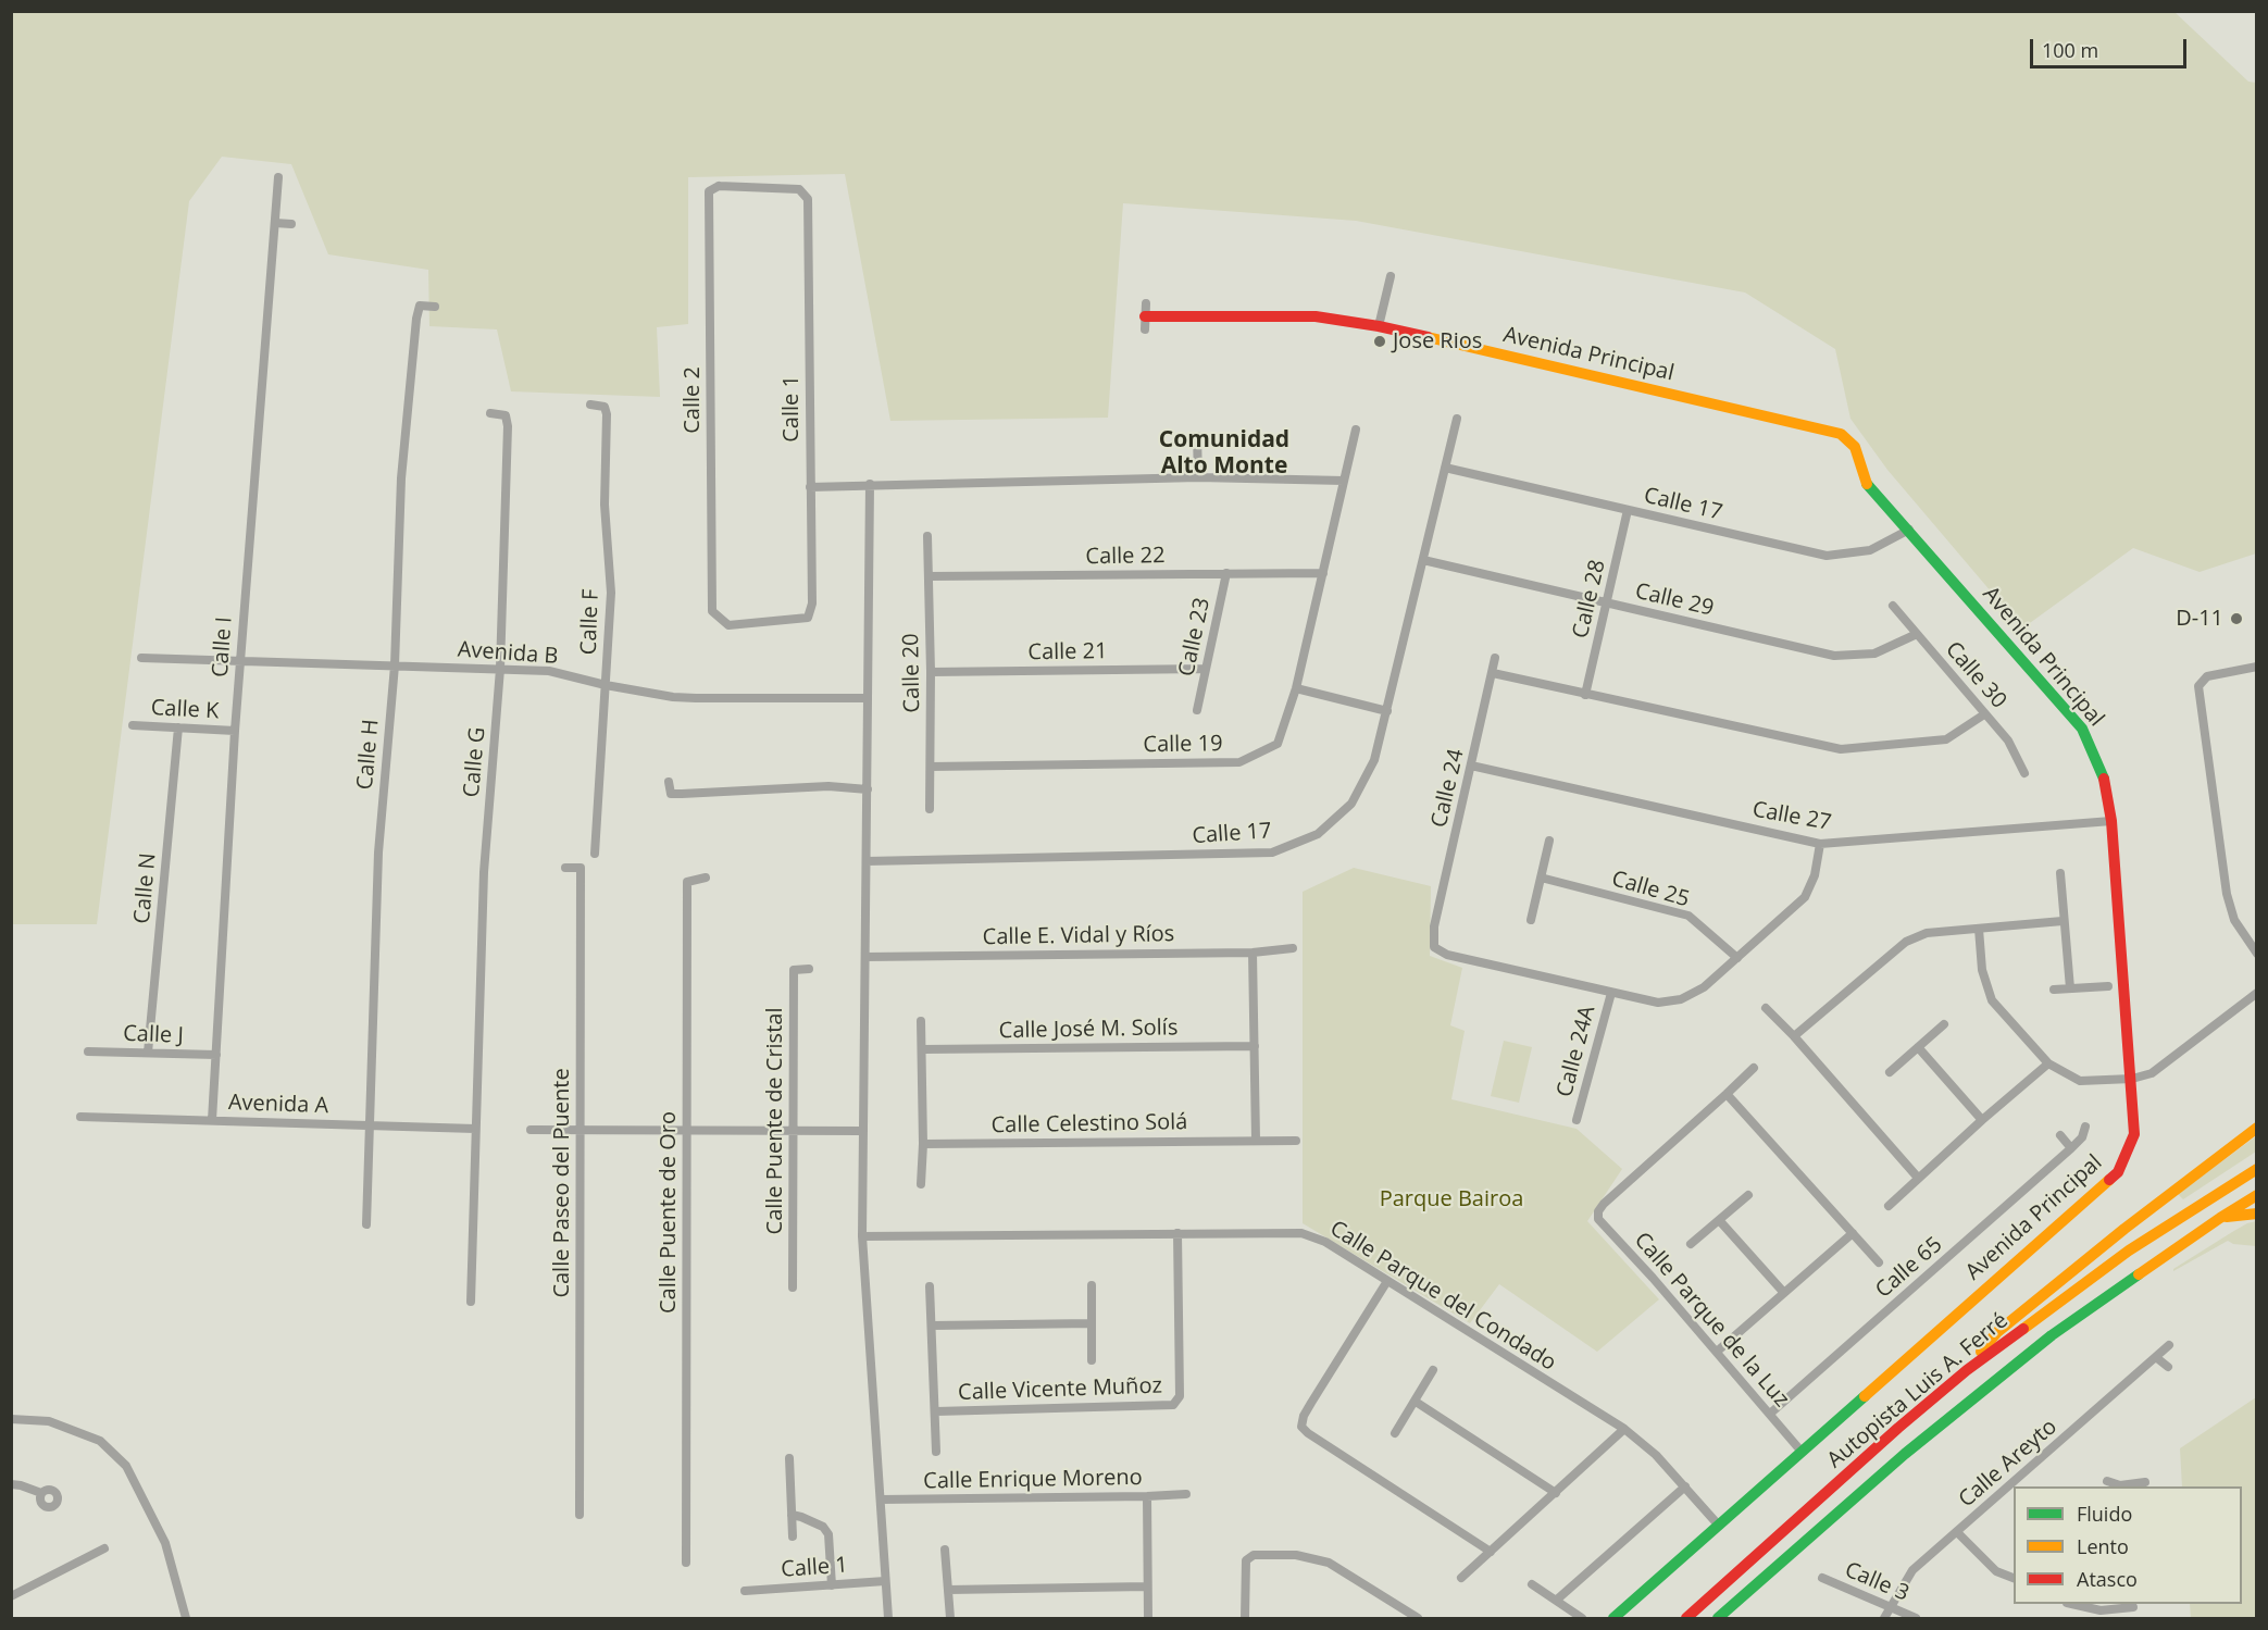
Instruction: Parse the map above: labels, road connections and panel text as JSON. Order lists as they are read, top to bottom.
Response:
{
  "streets": {
    "main road": ["Avenida Principal", "Autopista Luis A. Ferré"],
    "street": [
      "Calle 2",
      "Calle 1",
      "Calle 17",
      "Calle 22",
      "Calle 28",
      "Calle 29",
      "Calle F",
      "Calle 23",
      "Calle I",
      "Calle 21",
      "Avenida B",
      "Calle 20",
      "Calle 30",
      "Calle K",
      "Calle 19",
      "Calle H",
      "Calle G",
      "Calle 24",
      "Calle 27",
      "Calle N",
      "Calle 25",
      "Calle E. Vidal y Ríos",
      "Calle José M. Solís",
      "Calle J",
      "Calle 24A",
      "Avenida A",
      "Calle Puente de Cristal",
      "Calle Celestino Solá",
      "Calle Paseo del Puente",
      "Calle Puente de Oro",
      "Calle 65",
      "Calle Parque del Condado",
      "Calle Parque de la Luz",
      "Calle Vicente Muñoz",
      "Calle Areyto",
      "Calle Enrique Moreno",
      "Calle 3"
    ]
  },
  "crossings": [
    ["Avenida Principal", "Calle 17"],
    ["Avenida Principal", "Calle 27"],
    ["Avenida Principal", "Calle Parque del Condado"],
    ["Avenida Principal", "Calle Parque de la Luz"],
    ["Calle 2", "Calle 1"],
    ["Calle 17", "Calle 28"],
    ["Calle 17", "Calle 29"],
    ["Calle 22", "Calle 23"],
    ["Calle 22", "Calle 20"],
    ["Calle 22", "Calle 19"],
    ["Calle 28", "Calle 29"],
    ["Calle 29", "Calle 30"],
    ["Calle F", "Avenida B"],
    ["Calle 23", "Calle 21"],
    ["Calle I", "Avenida B"],
    ["Calle I", "Calle K"],
    ["Calle I", "Calle J"],
    ["Calle I", "Avenida A"],
    ["Calle 21", "Calle 20"],
    ["Avenida B", "Calle H"],
    ["Avenida B", "Calle G"],
    ["Calle 20", "Calle 19"],
    ["Calle K", "Calle N"],
    ["Calle H", "Avenida A"],
    ["Calle G", "Avenida A"],
    ["Calle 24", "Calle 27"],
    ["Calle 24", "Calle 25"],
    ["Calle 24", "Calle 24A"],
    ["Calle N", "Calle J"],
    ["Calle 65", "Calle Parque de la Luz"],
    ["Calle Parque del Condado", "Calle Vicente Muñoz"],
    ["Calle Areyto", "Calle 3"]
  ],
  "districts": ["Comunidad Alto Monte"],
  "parks": ["Parque Bairoa"],
  "places": ["Jose Rios", "D-11"],
  "legend": ["Fluido", "Lento", "Atasco"],
  "scale_bar": "100 m"
}
